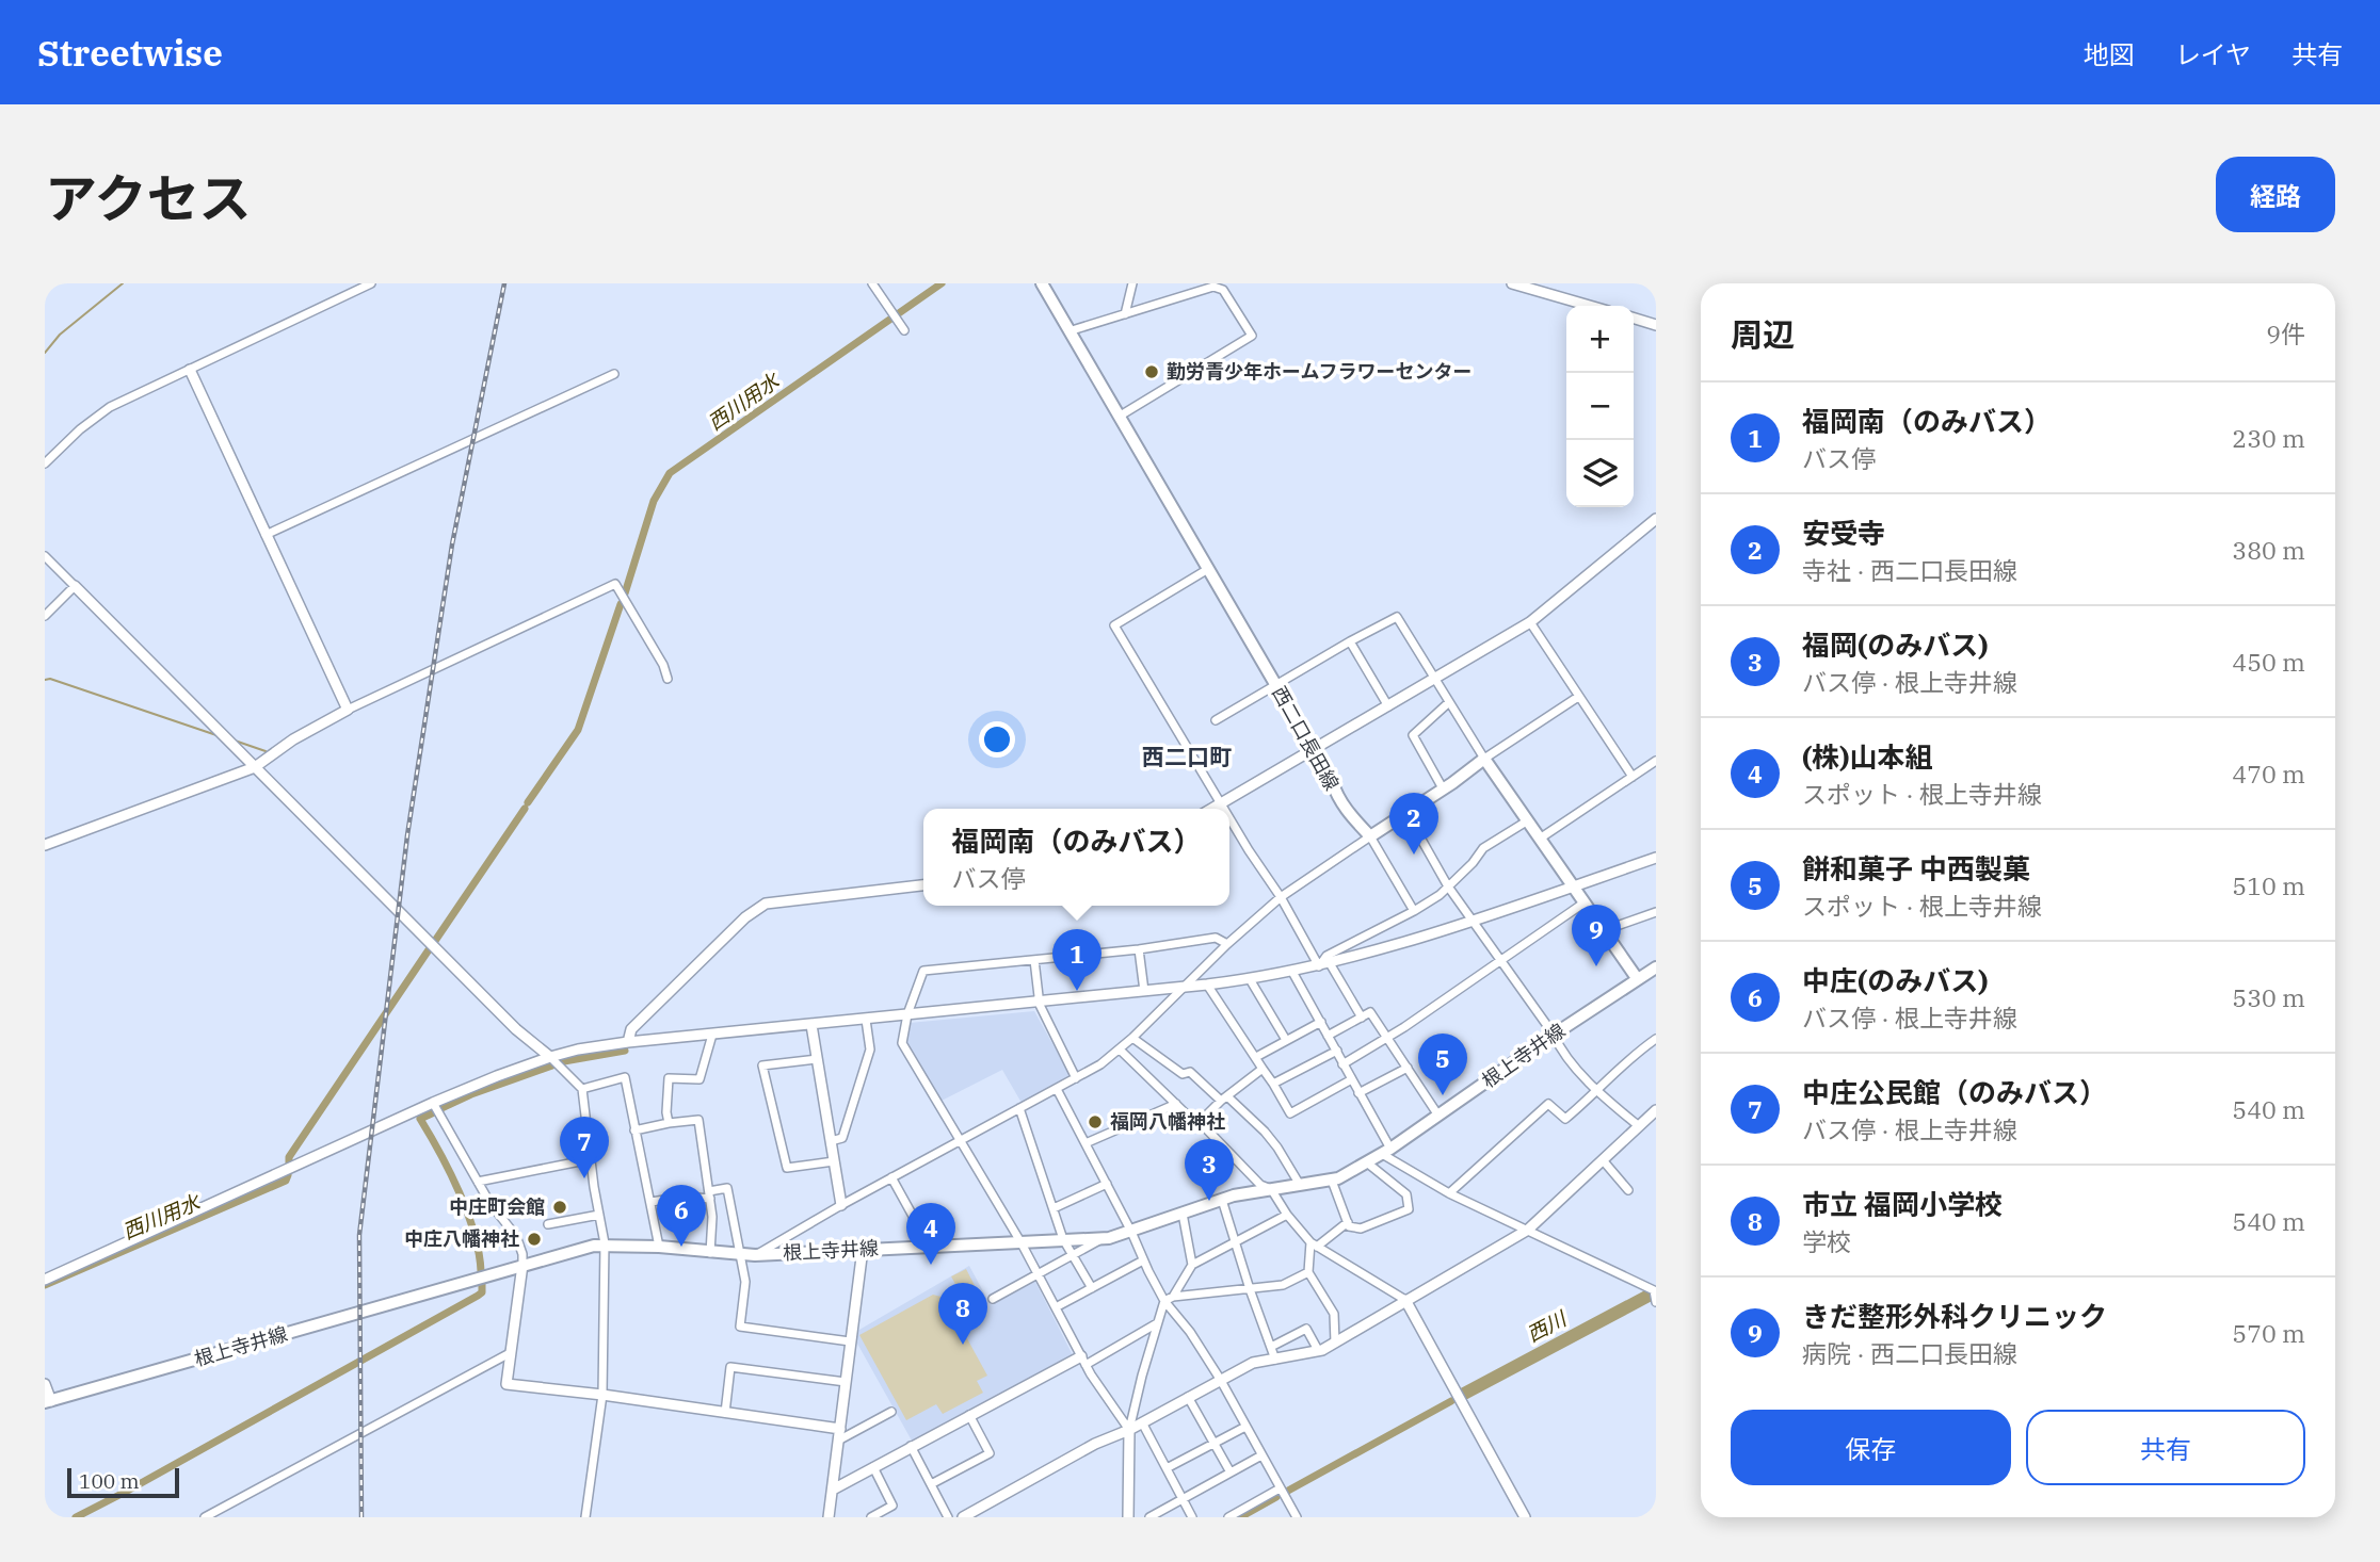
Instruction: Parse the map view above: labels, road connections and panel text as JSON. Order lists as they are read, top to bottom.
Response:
{
  "streets": {
    "main road": ["西二口長田線", "根上寺井線"]
  },
  "districts": ["西二口町"],
  "water": ["西川用水", "西川"],
  "places": [
    "勤労青少年ホームフラワーセンター",
    "福岡八幡神社",
    "中庄町会館",
    "中庄八幡神社"
  ],
  "scale_bar": "100 m",
  "page": {
    "header": "Streetwise",
    "nav": ["地図", "レイヤ", "共有"],
    "title": "アクセス",
    "buttons": [
      "経路",
      ["保存", "共有"]
    ],
    "heading": ["周辺", "9件"],
    "map_buttons": ["+", "−"],
    "list": [
      {
        "mark": "1",
        "name": "福岡南（のみバス）",
        "note": "バス停",
        "value": "230 m"
      },
      {
        "mark": "2",
        "name": "安受寺",
        "note": "寺社 · 西二口長田線",
        "value": "380 m"
      },
      {
        "mark": "3",
        "name": "福岡(のみバス)",
        "note": "バス停 · 根上寺井線",
        "value": "450 m"
      },
      {
        "mark": "4",
        "name": "(株)山本組",
        "note": "スポット · 根上寺井線",
        "value": "470 m"
      },
      {
        "mark": "5",
        "name": "餅和菓子 中西製菓",
        "note": "スポット · 根上寺井線",
        "value": "510 m"
      },
      {
        "mark": "6",
        "name": "中庄(のみバス)",
        "note": "バス停 · 根上寺井線",
        "value": "530 m"
      },
      {
        "mark": "7",
        "name": "中庄公民館（のみバス）",
        "note": "バス停 · 根上寺井線",
        "value": "540 m"
      },
      {
        "mark": "8",
        "name": "市立 福岡小学校",
        "note": "学校",
        "value": "540 m"
      },
      {
        "mark": "9",
        "name": "きだ整形外科クリニック",
        "note": "病院 · 西二口長田線",
        "value": "570 m"
      }
    ],
    "pins": [
      "2",
      "9",
      "1",
      "5",
      "7",
      "3",
      "6",
      "4",
      "8"
    ],
    "popup": ["福岡南（のみバス）", "バス停"],
    "scale": "100 m"
  }
}
